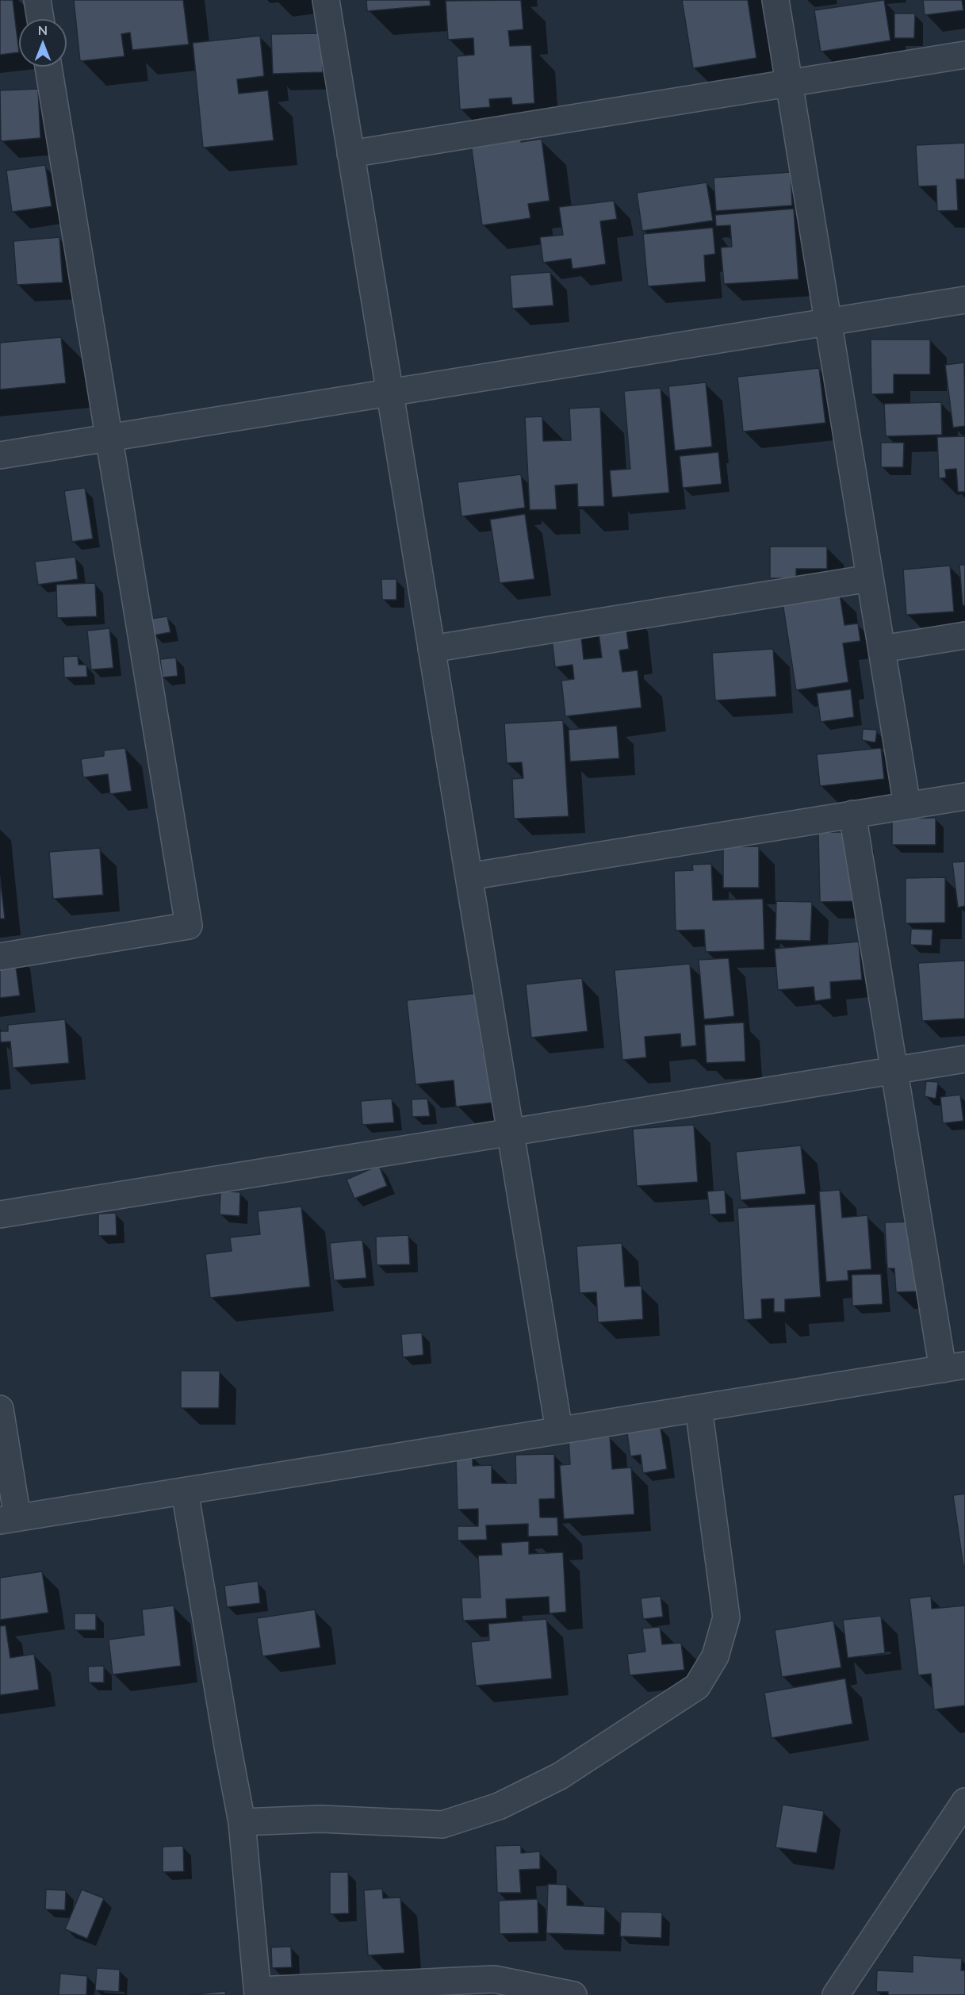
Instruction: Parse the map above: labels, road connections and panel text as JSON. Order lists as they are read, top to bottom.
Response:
{
  "north": "top"
}
